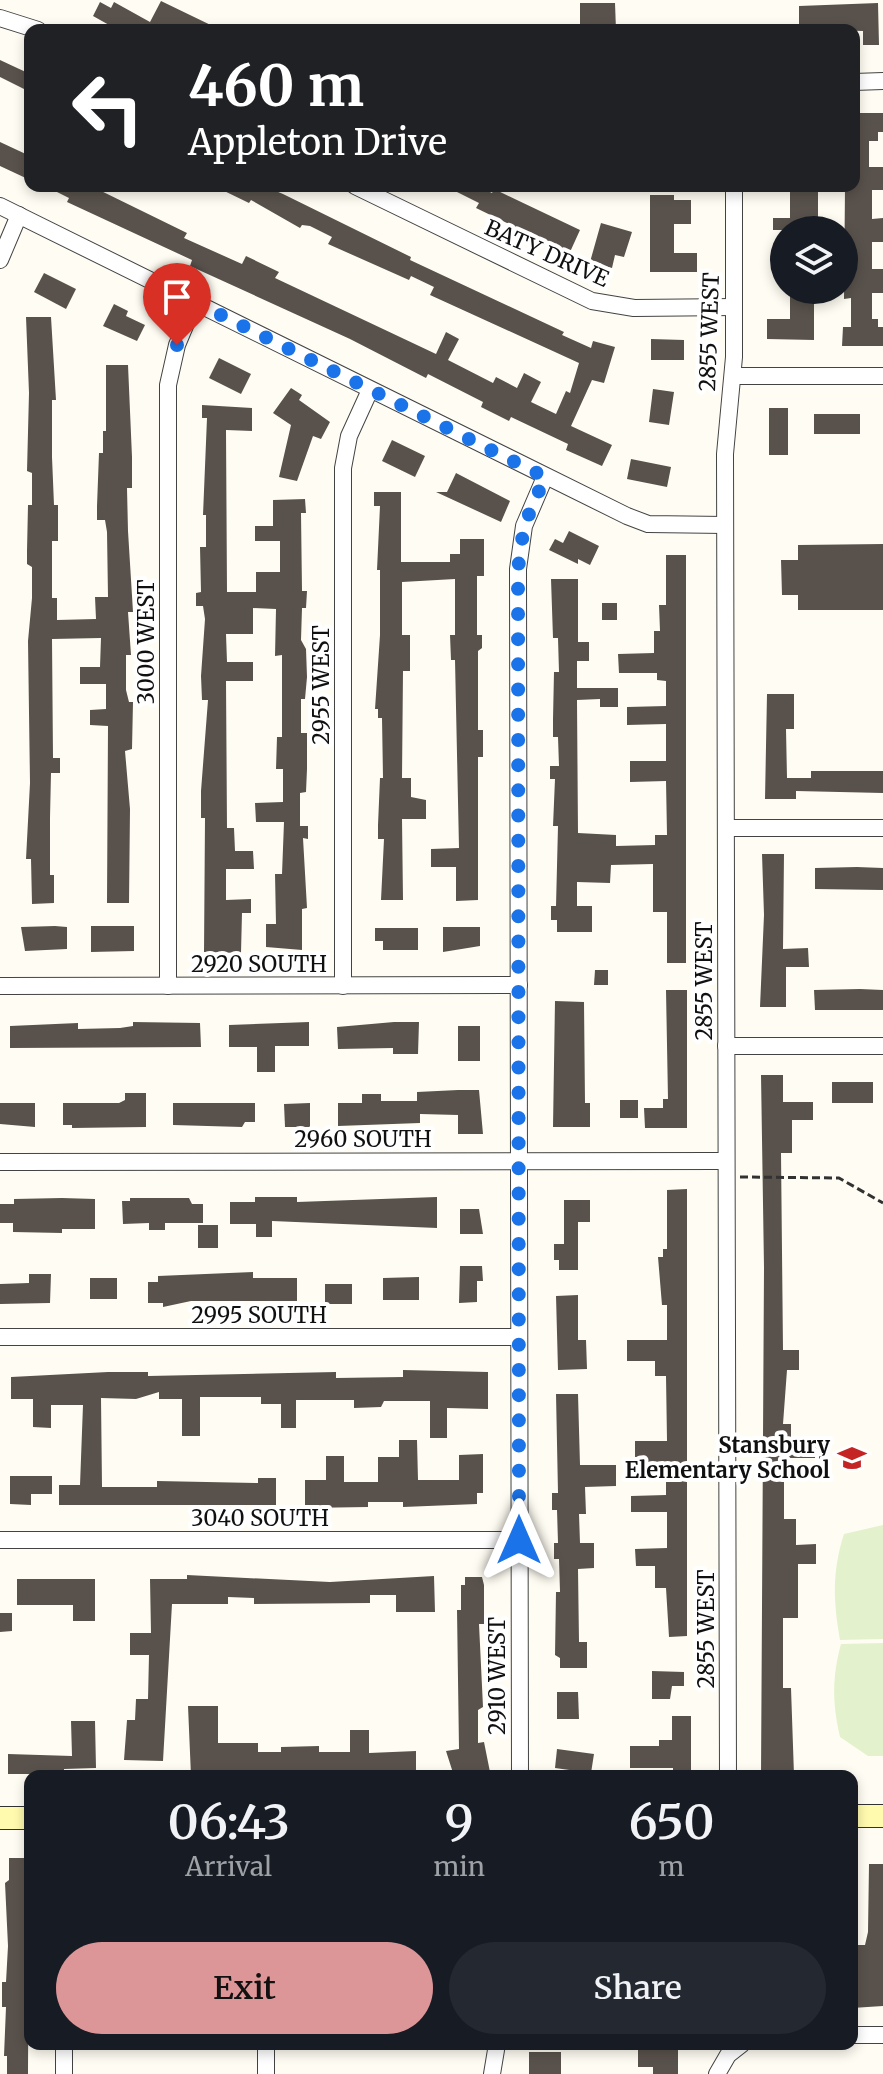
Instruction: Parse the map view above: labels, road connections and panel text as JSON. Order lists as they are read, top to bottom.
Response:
{
  "streets": {
    "street": [
      "BATY DRIVE",
      "2855 WEST",
      "3000 WEST",
      "2955 WEST",
      "2920 SOUTH",
      "2960 SOUTH",
      "2995 SOUTH",
      "3040 SOUTH",
      "2910 WEST"
    ]
  },
  "crossings": [
    ["BATY DRIVE", "2855 WEST"],
    ["2855 WEST", "2960 SOUTH"],
    ["3000 WEST", "2920 SOUTH"],
    ["2955 WEST", "2920 SOUTH"],
    ["2920 SOUTH", "2910 WEST"],
    ["2960 SOUTH", "2910 WEST"],
    ["2995 SOUTH", "2910 WEST"],
    ["3040 SOUTH", "2910 WEST"]
  ],
  "places": {
    "school or university": ["Stansbury Elementary School"]
  },
  "page": {
    "turn": ["460 m", "Appleton Drive"],
    "eta": [
      "06:43",
      "Arrival",
      "9",
      "min",
      "650",
      "m"
    ],
    "buttons": ["Exit", "Share"]
  }
}
